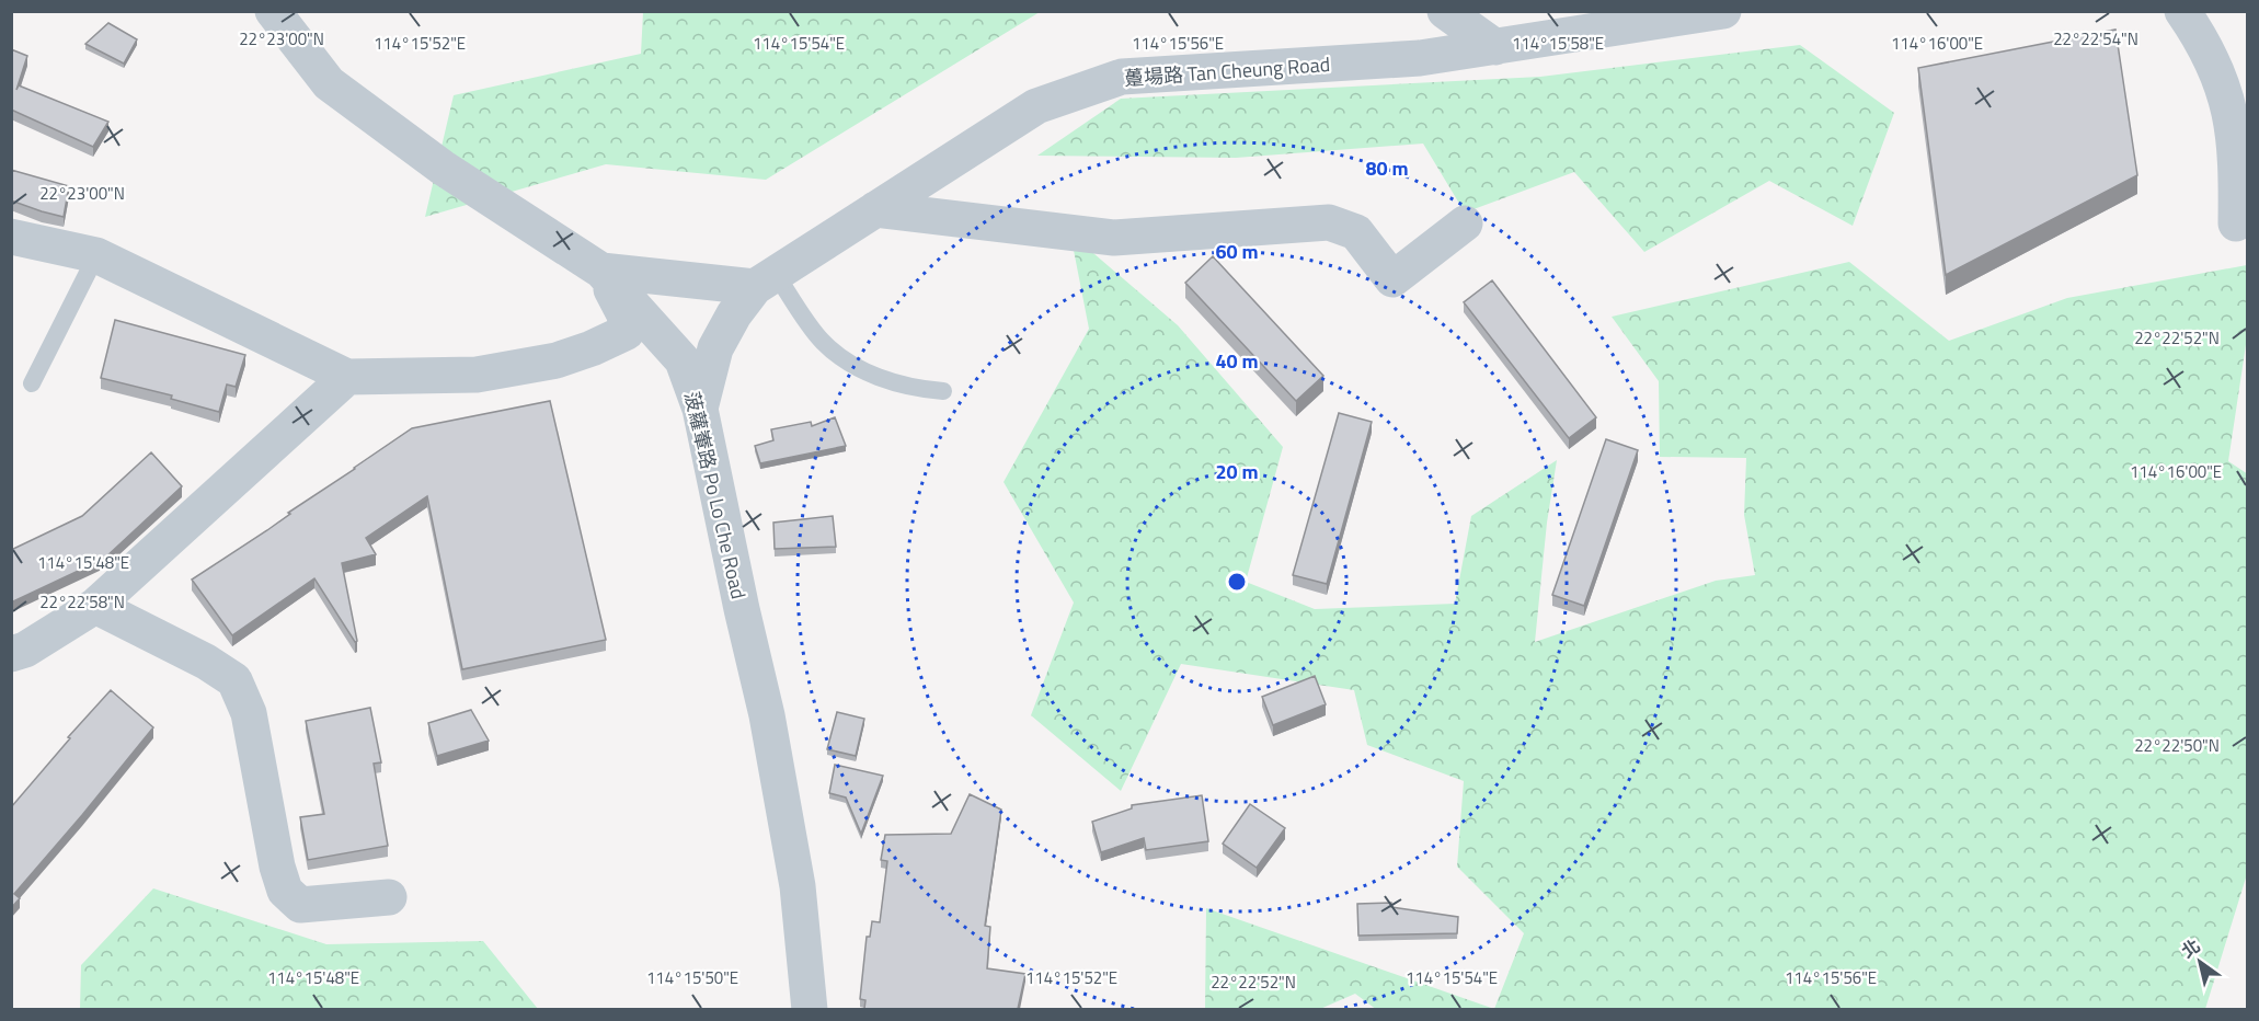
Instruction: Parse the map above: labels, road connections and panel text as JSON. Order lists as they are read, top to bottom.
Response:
{
  "streets": {
    "street": ["躉場路 Tan Cheung Road", "菠蘿輋路 Po Lo Che Road"]
  },
  "crossings": [
    ["躉場路 Tan Cheung Road", "菠蘿輋路 Po Lo Che Road"]
  ],
  "north": "top left",
  "coordinates": [
    "22°23'00\"N",
    "22°22'54\"N",
    "114°16'00\"E",
    "114°15'52\"E",
    "114°15'54\"E",
    "114°15'56\"E",
    "114°15'58\"E",
    "22°22'52\"N",
    "114°15'48\"E",
    "22°22'58\"N",
    "22°22'50\"N",
    "114°15'50\"E"
  ],
  "rings": [
    "80 m",
    "60 m",
    "40 m",
    "20 m"
  ]
}
